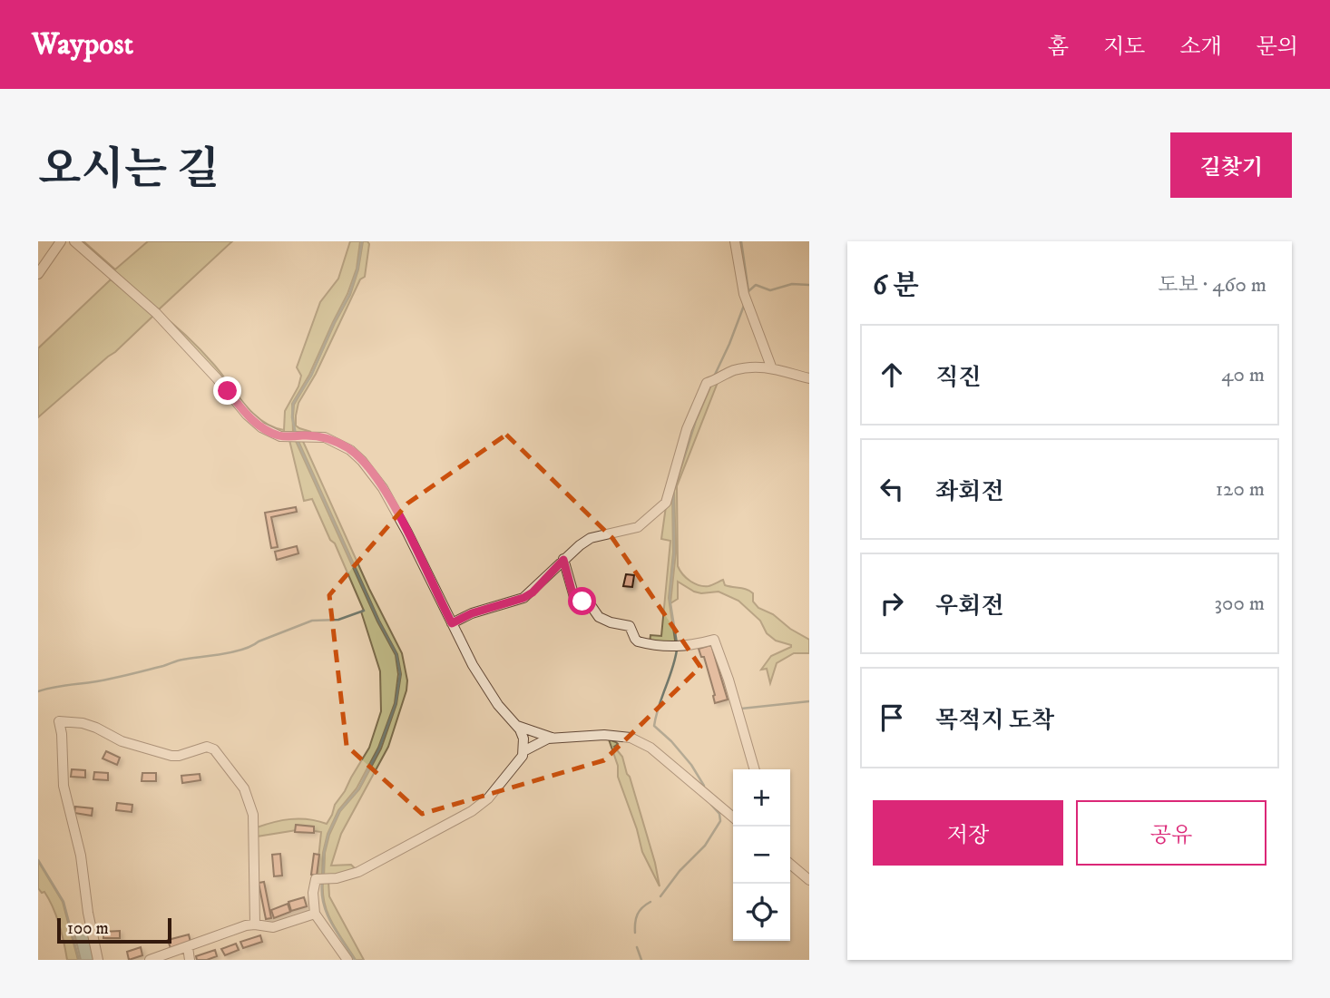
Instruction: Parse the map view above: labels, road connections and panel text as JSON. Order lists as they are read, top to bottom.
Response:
{
  "scale_bar": "100 m",
  "page": {
    "header": "Waypost",
    "nav": [
      "홈",
      "지도",
      "소개",
      "문의"
    ],
    "title": "오시는 길",
    "buttons": [
      "길찾기",
      ["저장", "공유"]
    ],
    "heading": ["6 분", "도보 · 460 m"],
    "list": [
      ["직진", "40 m"],
      ["좌회전", "120 m"],
      ["우회전", "300 m"],
      "목적지 도착"
    ],
    "map_buttons": ["+", "−"],
    "scale": "100 m"
  }
}
